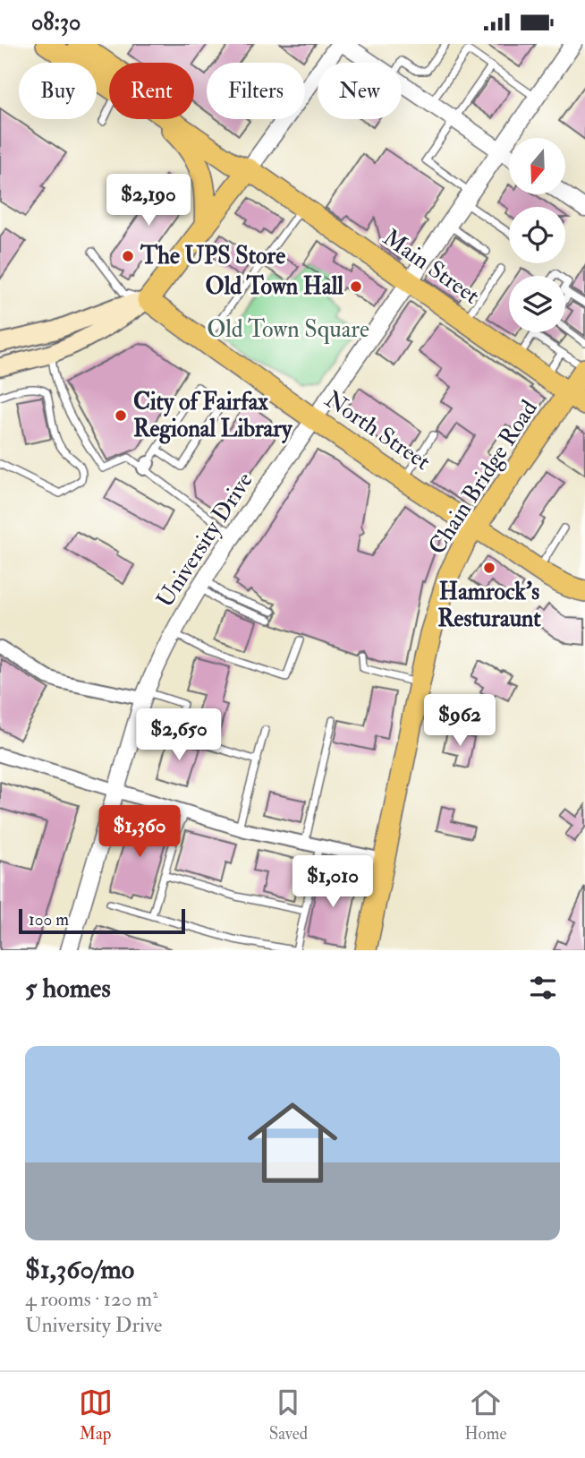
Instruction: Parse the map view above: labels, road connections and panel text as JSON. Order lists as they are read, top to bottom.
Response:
{
  "streets": {
    "main road": ["Main Street", "North Street", "Chain Bridge Road"],
    "street": ["University Drive"]
  },
  "crossings": [
    ["Main Street", "Chain Bridge Road"],
    ["Main Street", "University Drive"],
    ["North Street", "Chain Bridge Road"],
    ["North Street", "University Drive"]
  ],
  "parks": ["Old Town Square"],
  "places": [
    "The UPS Store",
    "Old Town Hall",
    "City of Fairfax Regional Library",
    "Hamrock's Resturaunt"
  ],
  "scale_bar": "100 m",
  "north": "bottom",
  "page": {
    "status": "08:30",
    "chip": [
      "Buy",
      "Rent",
      "Filters",
      "New"
    ],
    "price": [
      "$2,190",
      "$962",
      "$2,650",
      "$1,360",
      "$1,010"
    ],
    "scale": "100 m",
    "heading": "5 homes",
    "list": [
      {
        "name": "$1,360/mo",
        "note": "4 rooms · 120 m² · University Drive"
      }
    ],
    "tabs": ["Map", "Saved", "Home"]
  }
}
